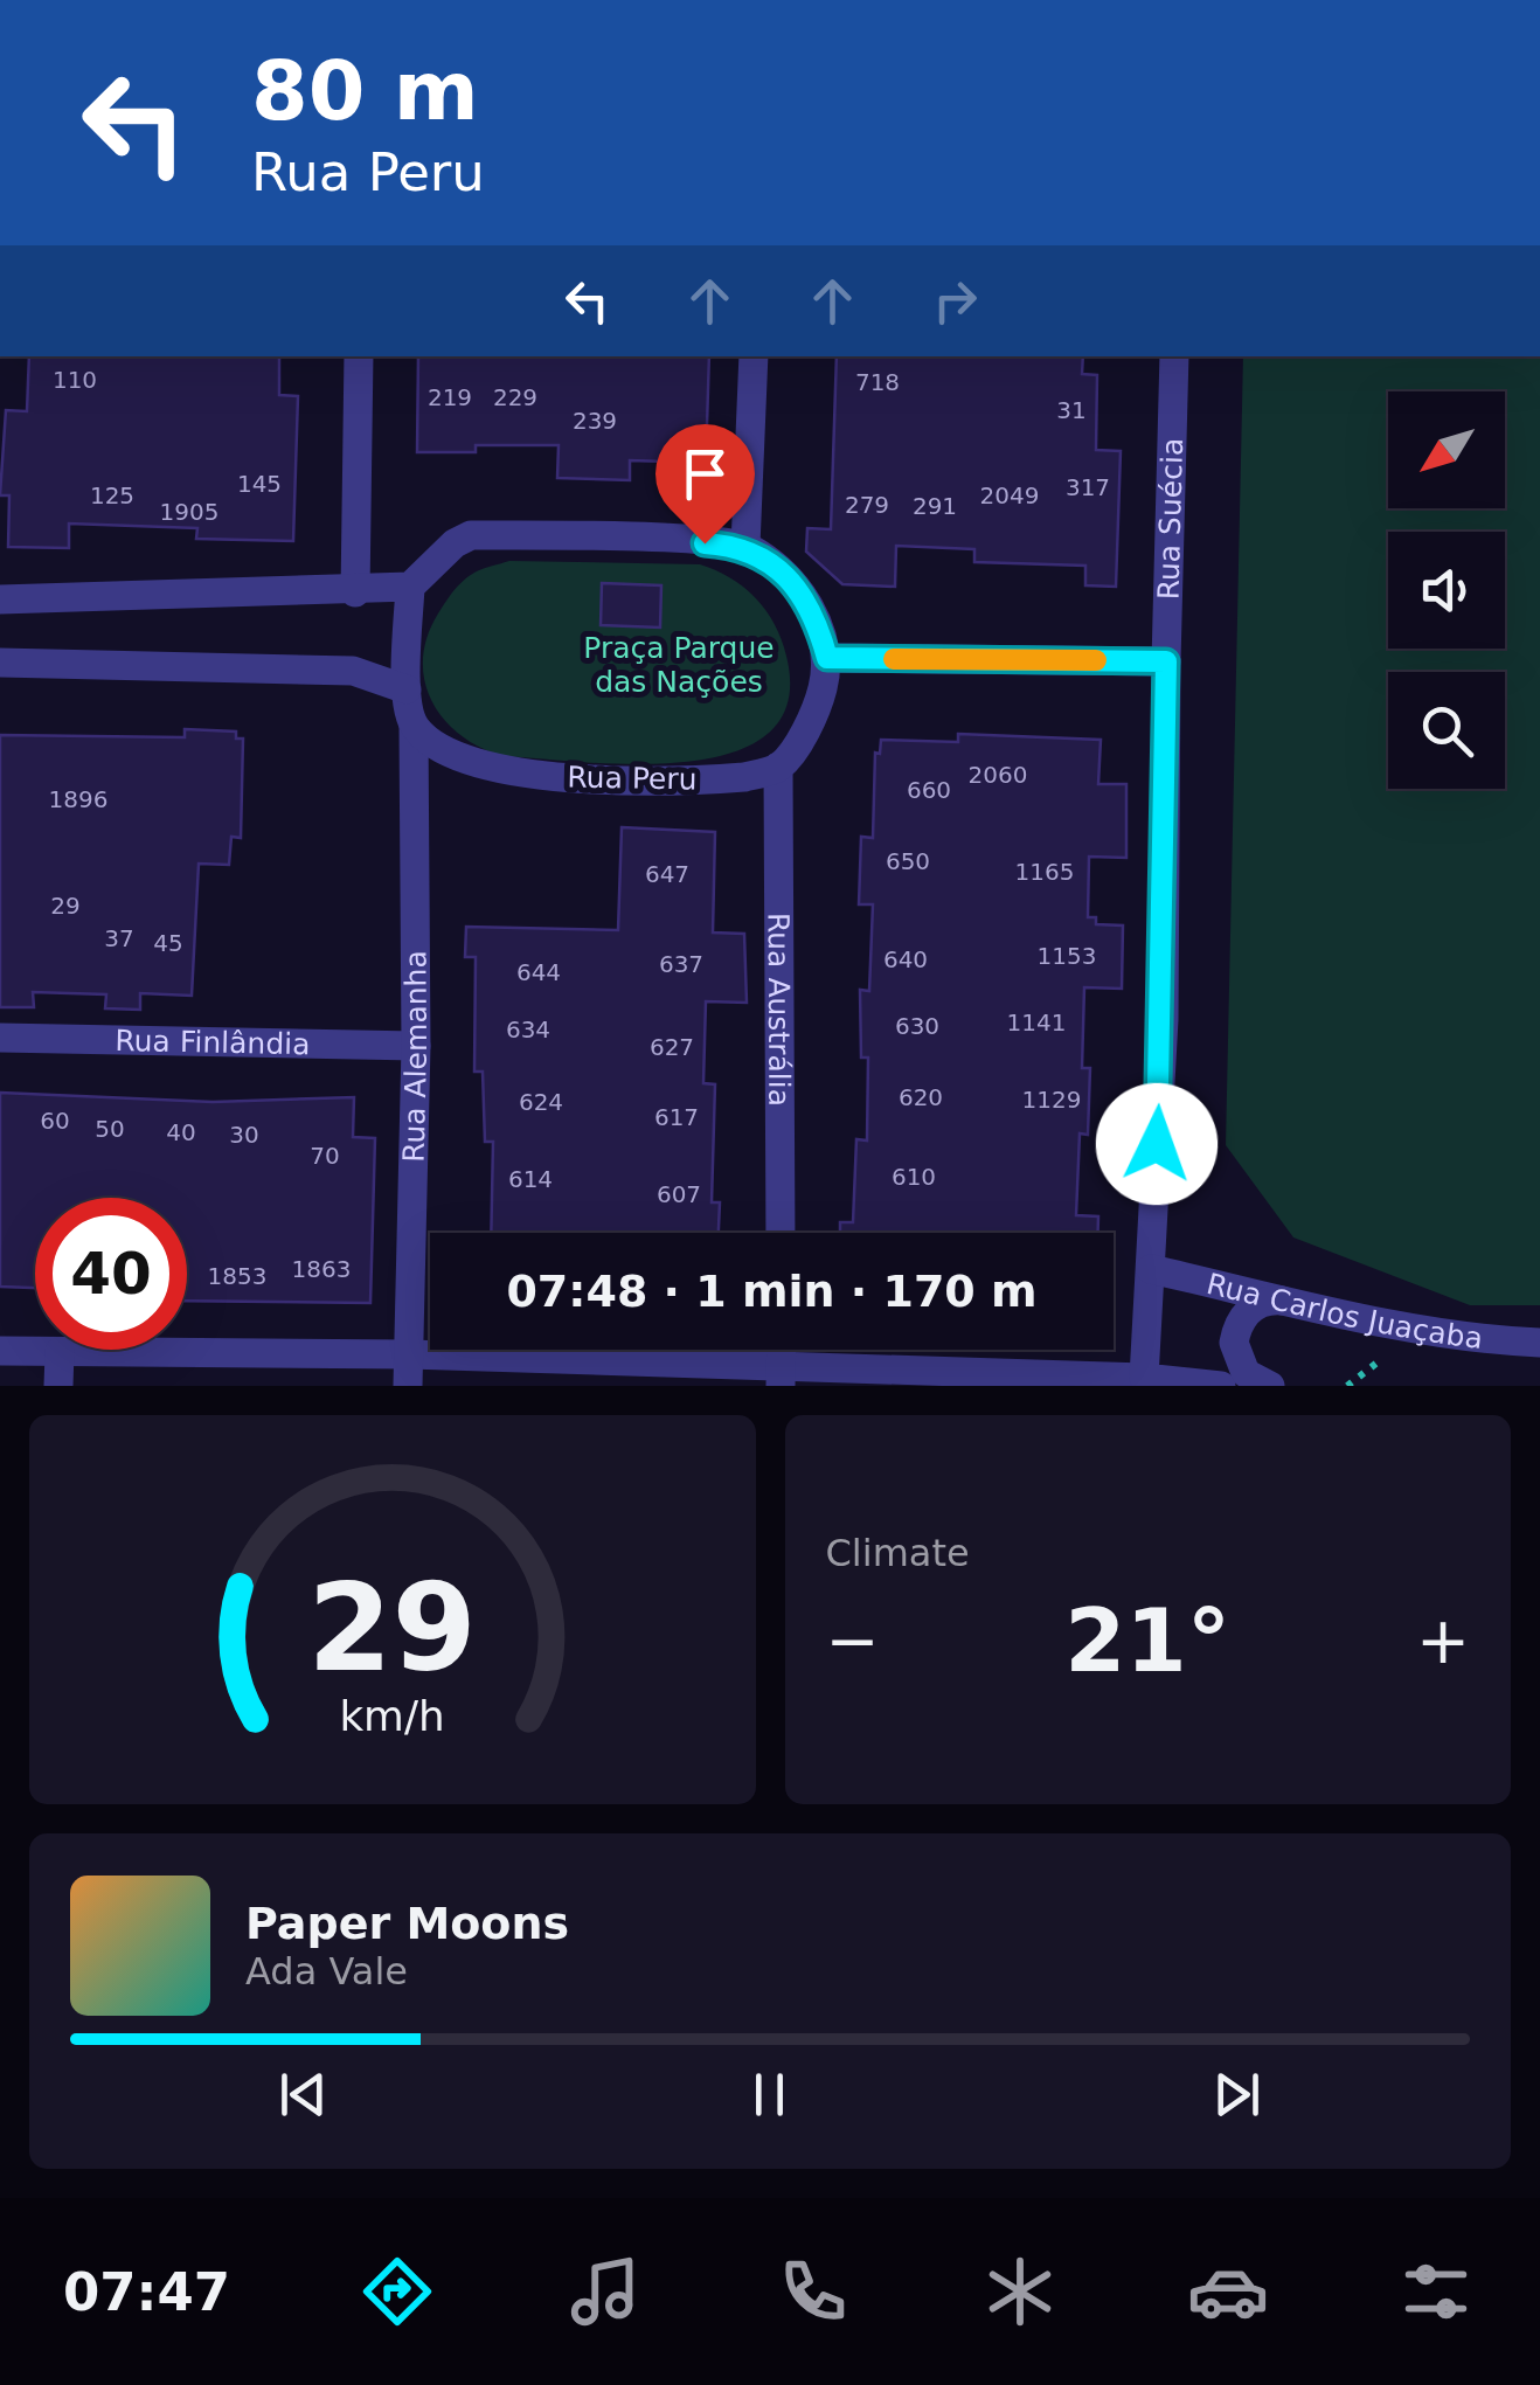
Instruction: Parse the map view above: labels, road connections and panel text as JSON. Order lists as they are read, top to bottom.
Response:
{
  "streets": {
    "street": [
      "Rua Suécia",
      "Rua Peru",
      "Rua Austrália",
      "Rua Finlândia",
      "Rua Alemanha",
      "Rua Carlos Juaçaba"
    ]
  },
  "crossings": [
    ["Rua Suécia", "Rua Carlos Juaçaba"],
    ["Rua Peru", "Rua Austrália"],
    ["Rua Peru", "Rua Alemanha"],
    ["Rua Austrália", "Rua Alemanha"],
    ["Rua Finlândia", "Rua Alemanha"]
  ],
  "parks": ["Praça Parque das Nações"],
  "house_numbers": [
    "110",
    "718",
    "219",
    "229",
    "31",
    "239",
    "145",
    "317",
    "125",
    "2049",
    "279",
    "291",
    "1905",
    "2060",
    "660",
    "1896",
    "650",
    "1165",
    "647",
    "29",
    "37",
    "45",
    "1153",
    "640",
    "637",
    "644",
    "1141",
    "630",
    "634",
    "627",
    "620",
    "1129",
    "624",
    "617",
    "60",
    "50",
    "40",
    "30",
    "70",
    "610",
    "614",
    "607",
    "1863",
    "1853"
  ],
  "north": "bottom left",
  "page": {
    "turn": ["80 m", "Rua Peru"],
    "limit": "40",
    "trip": "07:48 · 1 min · 170 m",
    "tile": "Climate",
    "heat": ["−", "21°", "+"],
    "song": ["Paper Moons", "Ada Vale"],
    "tabs": "07:47",
    "gauge": ["29", "km/h"]
  }
}
